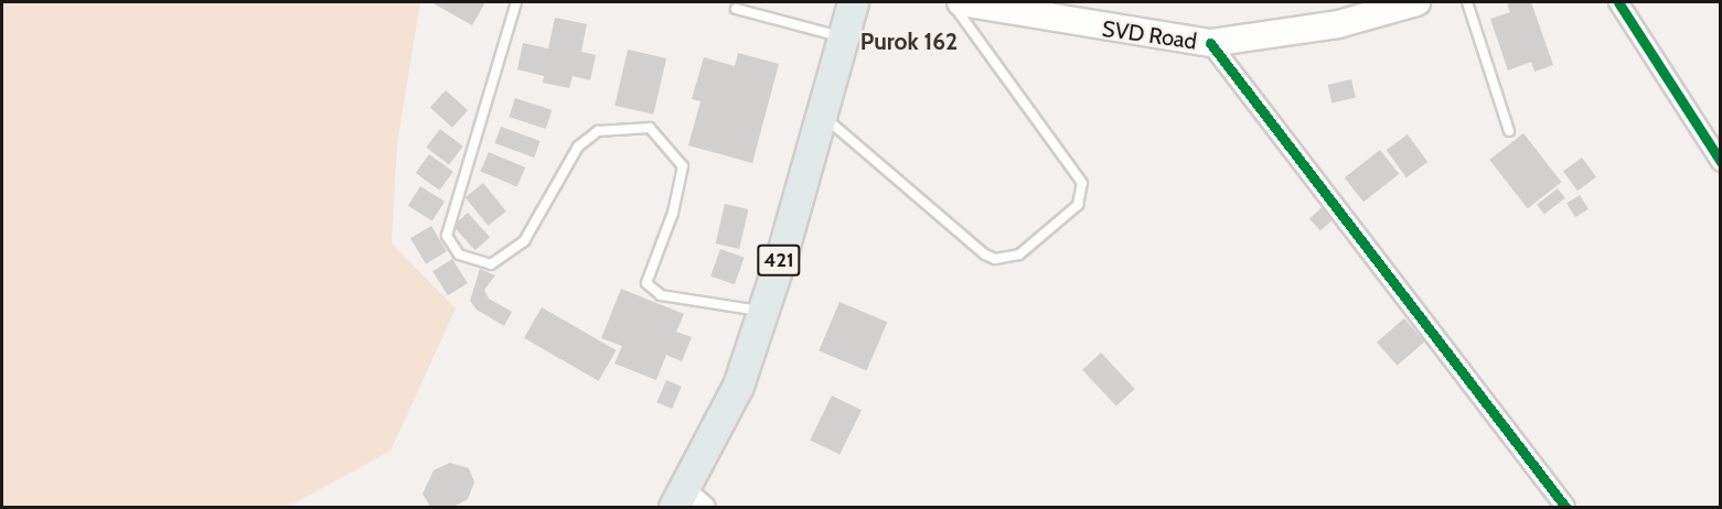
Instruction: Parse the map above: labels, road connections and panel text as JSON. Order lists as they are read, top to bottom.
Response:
{
  "streets": {
    "main road": ["SVD Road", "421"]
  },
  "districts": ["Purok 162"]
}
